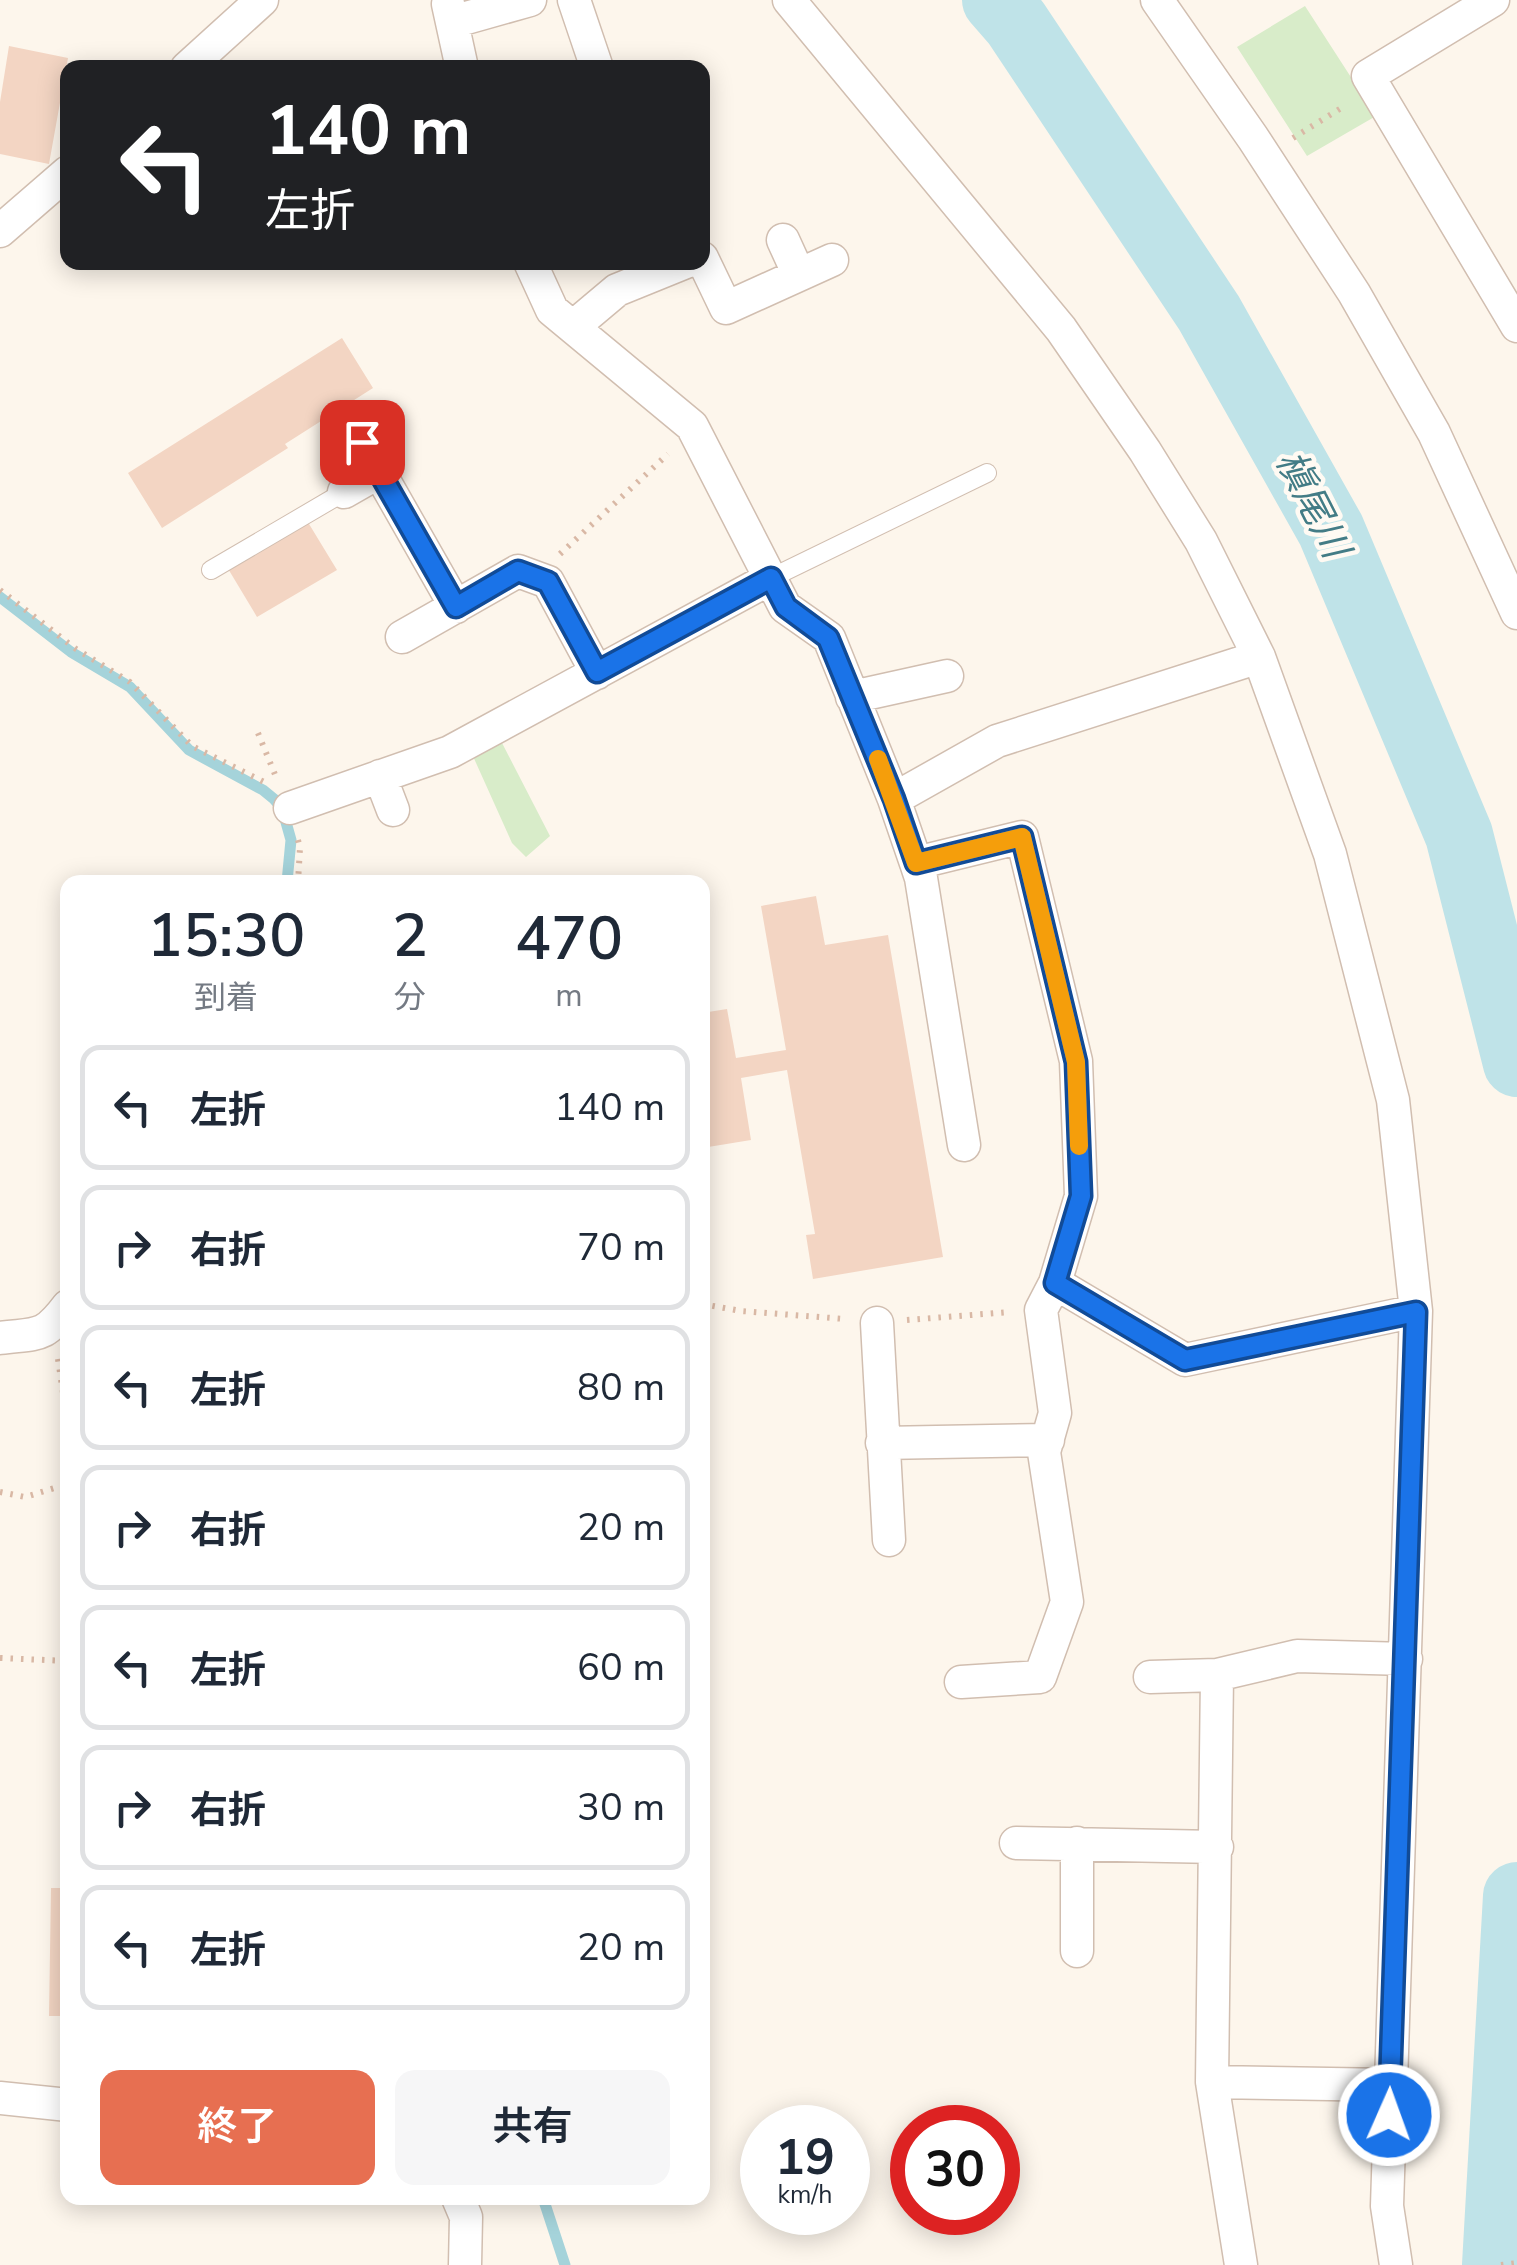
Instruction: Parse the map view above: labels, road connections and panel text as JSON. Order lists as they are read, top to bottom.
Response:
{
  "water": ["槇尾川"],
  "page": {
    "turn": ["140 m", "左折"],
    "eta": [
      "15:30",
      "到着",
      "2",
      "分",
      "470",
      "m"
    ],
    "list": [
      {
        "name": "左折",
        "value": "140 m"
      },
      {
        "name": "右折",
        "value": "70 m"
      },
      {
        "name": "左折",
        "value": "80 m"
      },
      {
        "name": "右折",
        "value": "20 m"
      },
      {
        "name": "左折",
        "value": "60 m"
      },
      {
        "name": "右折",
        "value": "30 m"
      },
      {
        "name": "左折",
        "value": "20 m"
      }
    ],
    "buttons": ["終了", "共有"],
    "speed": "19 km/h",
    "limit": "30"
  }
}
